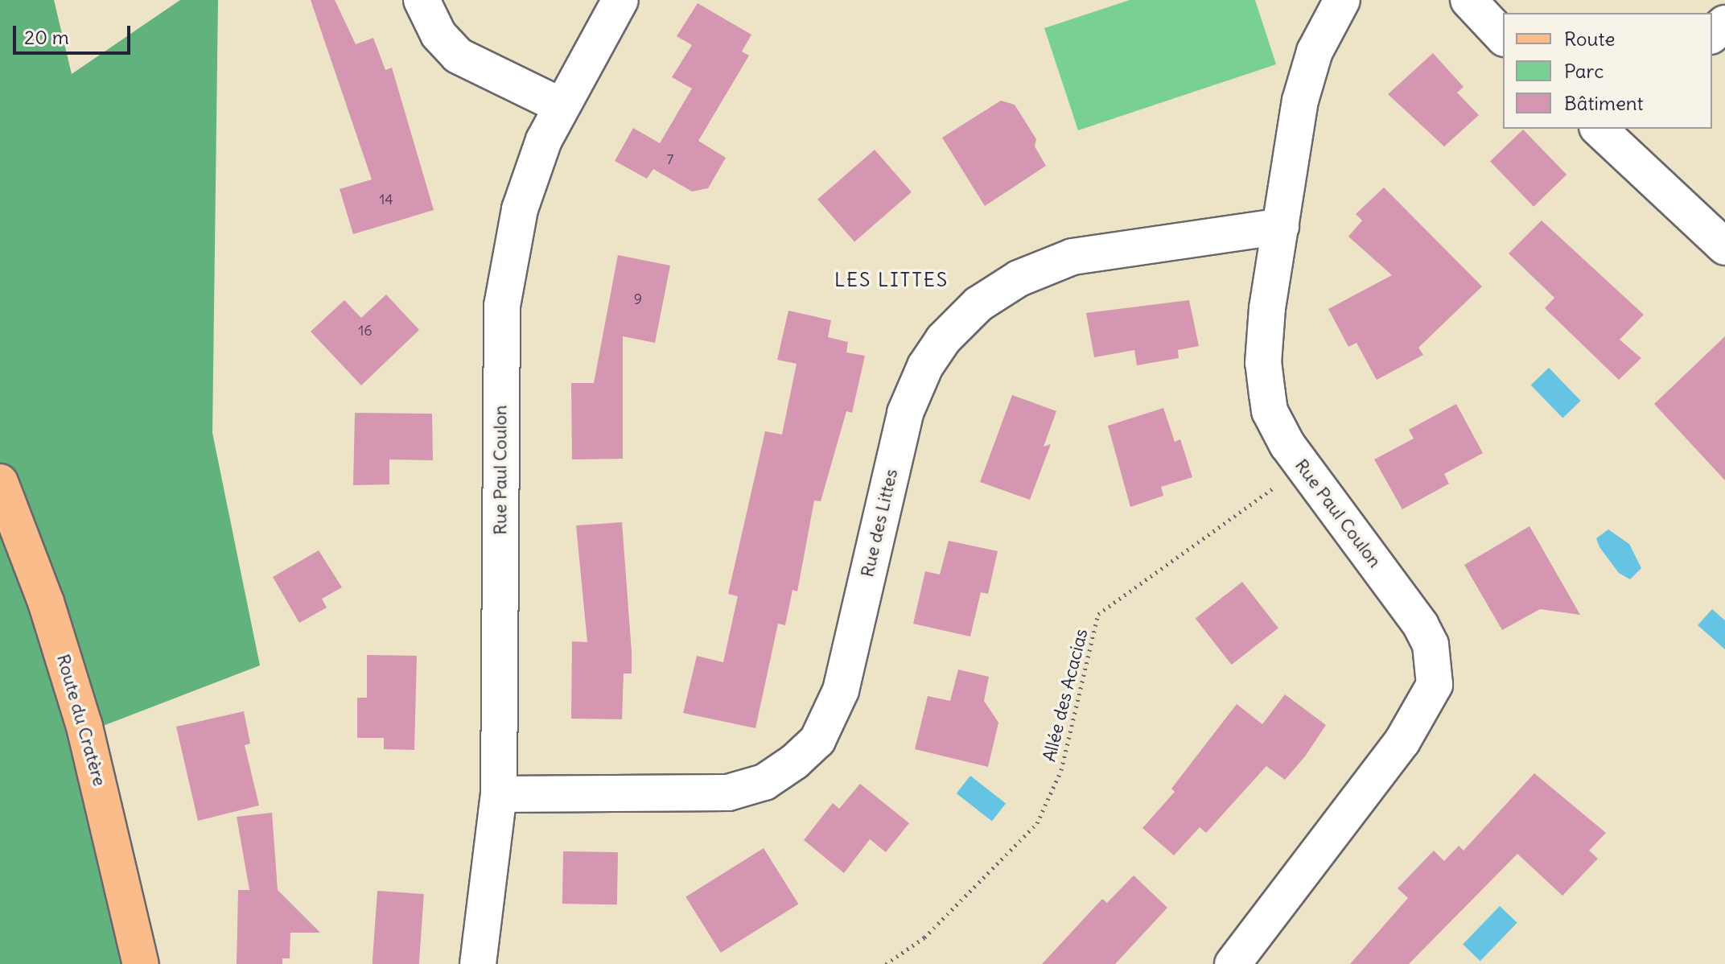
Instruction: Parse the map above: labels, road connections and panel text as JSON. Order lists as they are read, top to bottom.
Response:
{
  "streets": {
    "main road": ["Route du Cratère"],
    "street": ["Rue Paul Coulon", "Rue des Littes"],
    "path": ["Allée des Acacias"]
  },
  "crossings": [
    ["Rue Paul Coulon", "Rue des Littes"],
    ["Rue Paul Coulon", "Allée des Acacias"]
  ],
  "districts": ["LES LITTES"],
  "house_numbers": [
    "7",
    "14",
    "9",
    "16"
  ],
  "legend": ["Route", "Parc", "Bâtiment"],
  "scale_bar": "20 m"
}
